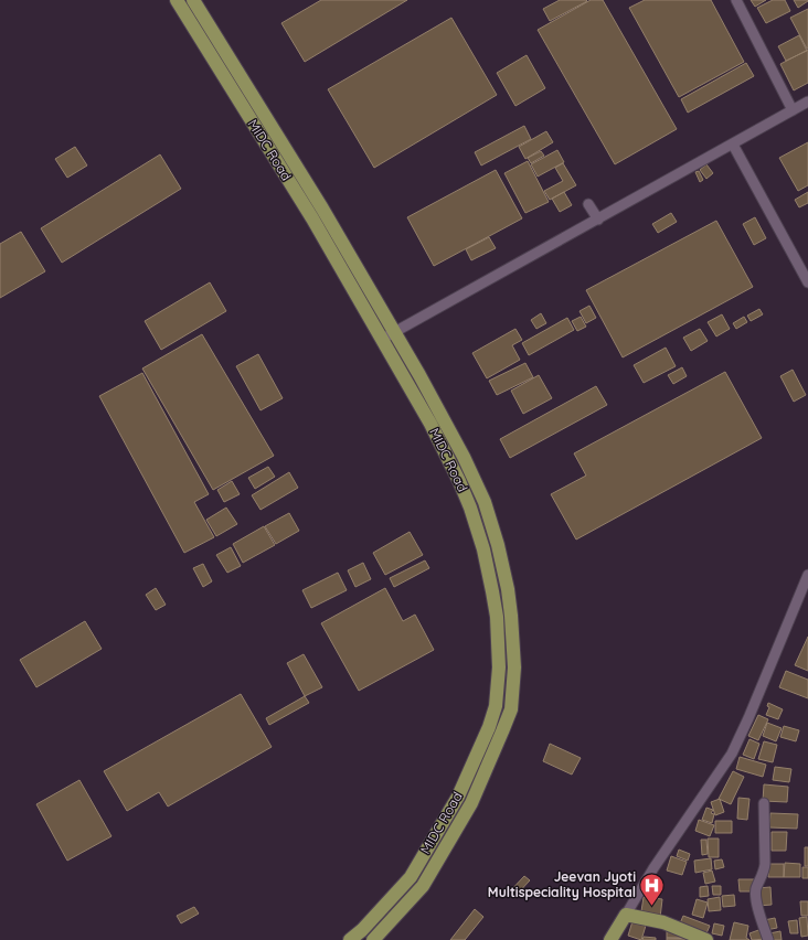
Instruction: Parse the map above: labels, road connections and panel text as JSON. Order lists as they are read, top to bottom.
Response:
{
  "streets": {
    "main road": ["MIDC Road"]
  },
  "places": {
    "hospital": ["Jeevan Jyoti Multispeciality Hospital"]
  }
}
